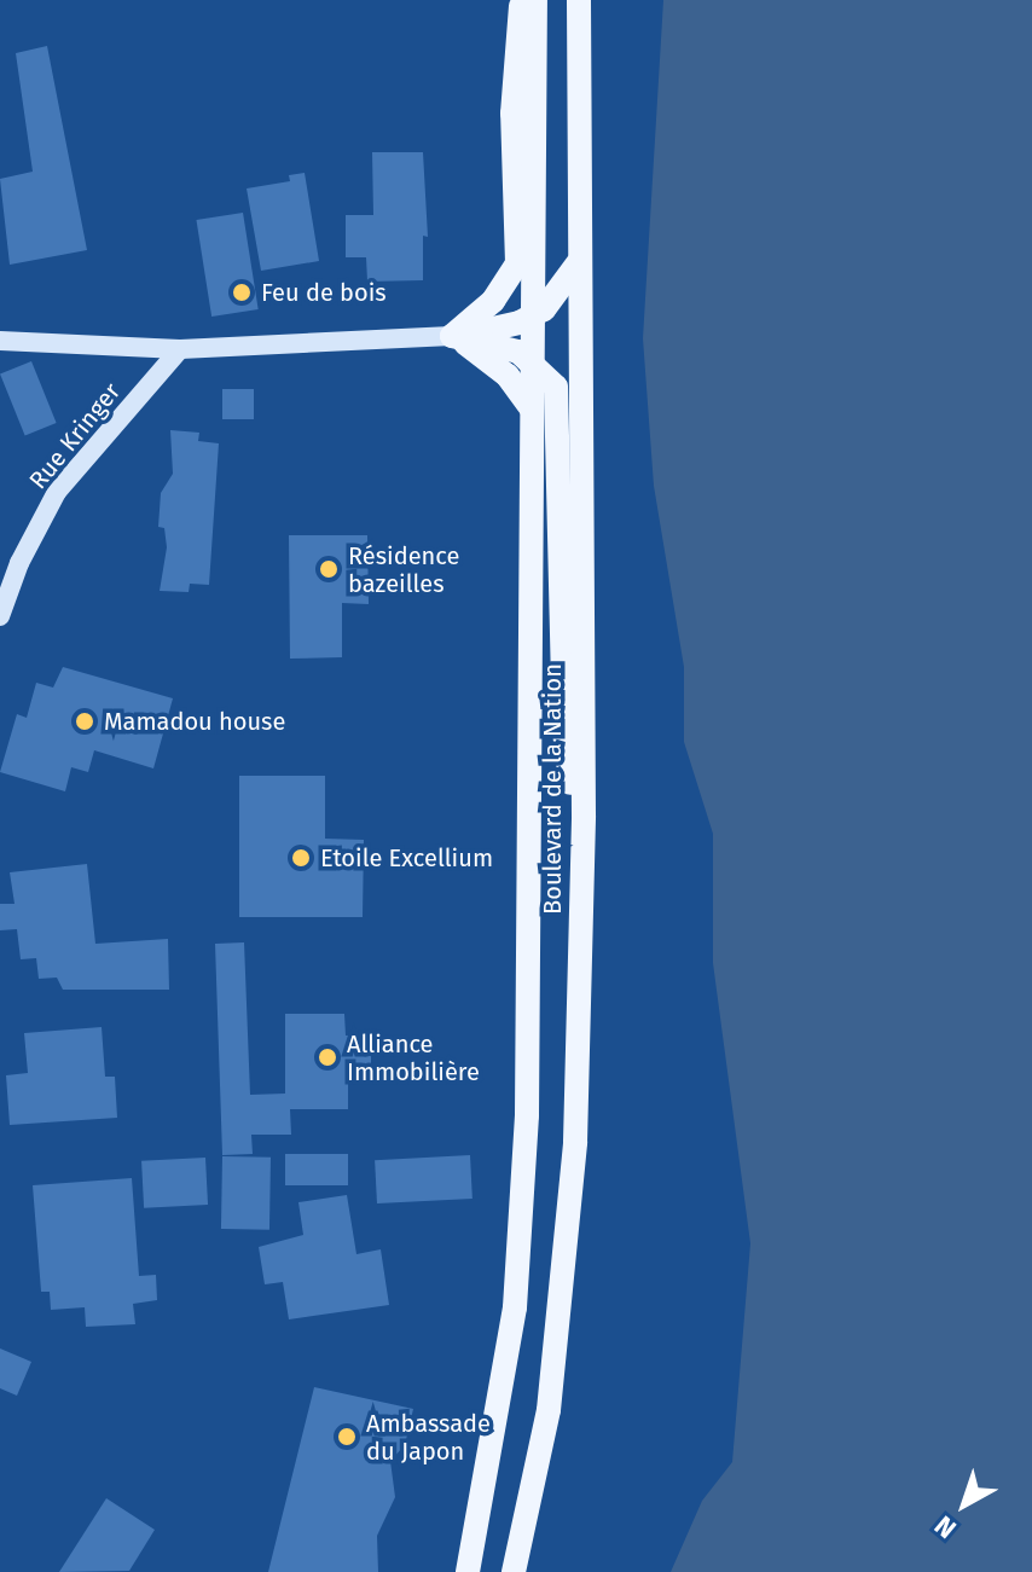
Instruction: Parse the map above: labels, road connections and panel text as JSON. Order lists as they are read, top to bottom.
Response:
{
  "streets": {
    "main road": ["Boulevard de la Nation"],
    "street": ["Rue Kringer"]
  },
  "places": [
    "Feu de bois",
    "Résidence bazeilles",
    "Mamadou house",
    "Etoile Excellium",
    "Alliance Immobilière",
    "Ambassade du Japon"
  ],
  "north": "bottom left"
}
